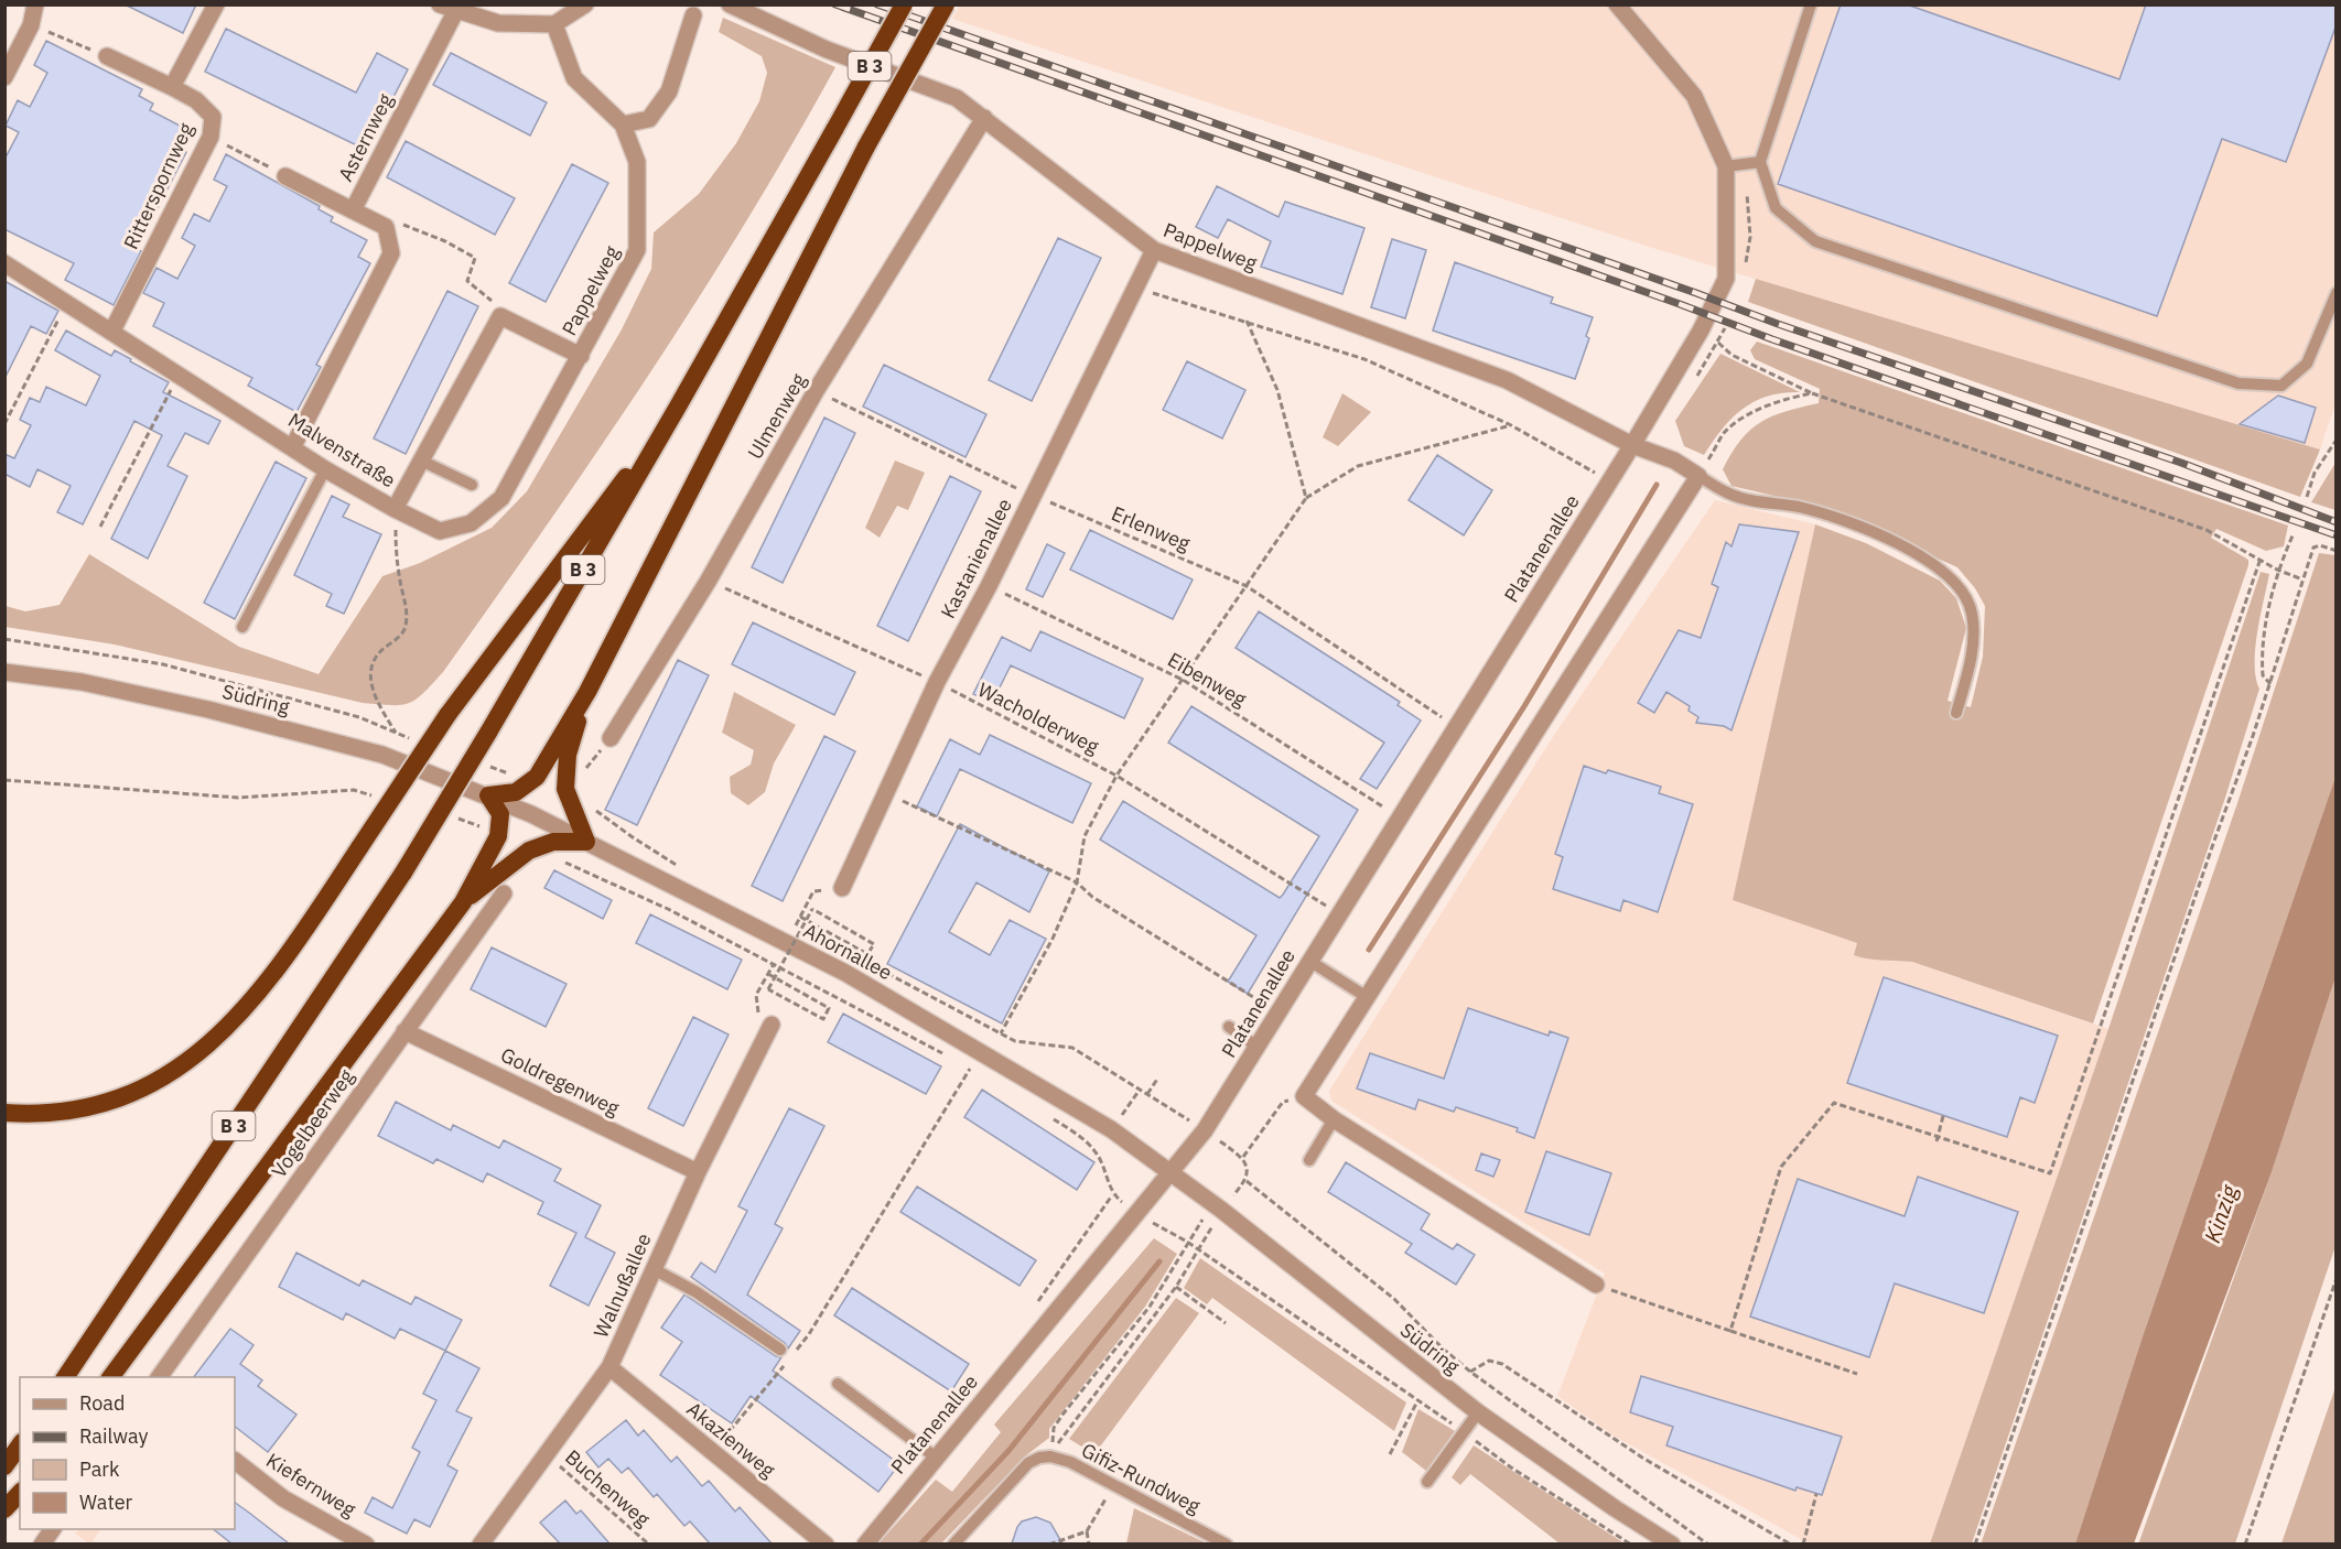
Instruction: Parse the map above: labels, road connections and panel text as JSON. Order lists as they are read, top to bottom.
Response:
{
  "streets": {
    "highway": ["B 3"],
    "street": [
      "Asternweg",
      "Ritterspornweg",
      "Pappelweg",
      "Ulmenweg",
      "Malvenstraße",
      "Platanenallee",
      "Kastanienallee",
      "Südring",
      "Ahornallee",
      "Goldregenweg",
      "Vogelbeerweg",
      "Walnußallee",
      "Akazienweg",
      "Kiefernweg"
    ],
    "lane": ["Gifiz-Rundweg"],
    "path": [
      "Erlenweg",
      "Eibenweg",
      "Wacholderweg",
      "Buchenweg"
    ]
  },
  "crossings": [
    ["Ritterspornweg", "Malvenstraße"],
    ["Pappelweg", "Ulmenweg"],
    ["Pappelweg", "Malvenstraße"],
    ["Pappelweg", "Platanenallee"],
    ["Pappelweg", "Kastanienallee"],
    ["Ulmenweg", "Erlenweg"],
    ["Ulmenweg", "Wacholderweg"],
    ["Erlenweg", "Platanenallee"],
    ["Erlenweg", "Kastanienallee"],
    ["Platanenallee", "Eibenweg"],
    ["Platanenallee", "Südring"],
    ["Platanenallee", "Wacholderweg"],
    ["Platanenallee", "Ahornallee"],
    ["Kastanienallee", "Eibenweg"],
    ["Kastanienallee", "Wacholderweg"],
    ["Südring", "Ahornallee"],
    ["Goldregenweg", "Vogelbeerweg"],
    ["Goldregenweg", "Walnußallee"],
    ["Walnußallee", "Akazienweg"],
    ["Walnußallee", "Buchenweg"]
  ],
  "water": ["Kinzig"],
  "legend": [
    "Road",
    "Railway",
    "Park",
    "Water"
  ]
}
